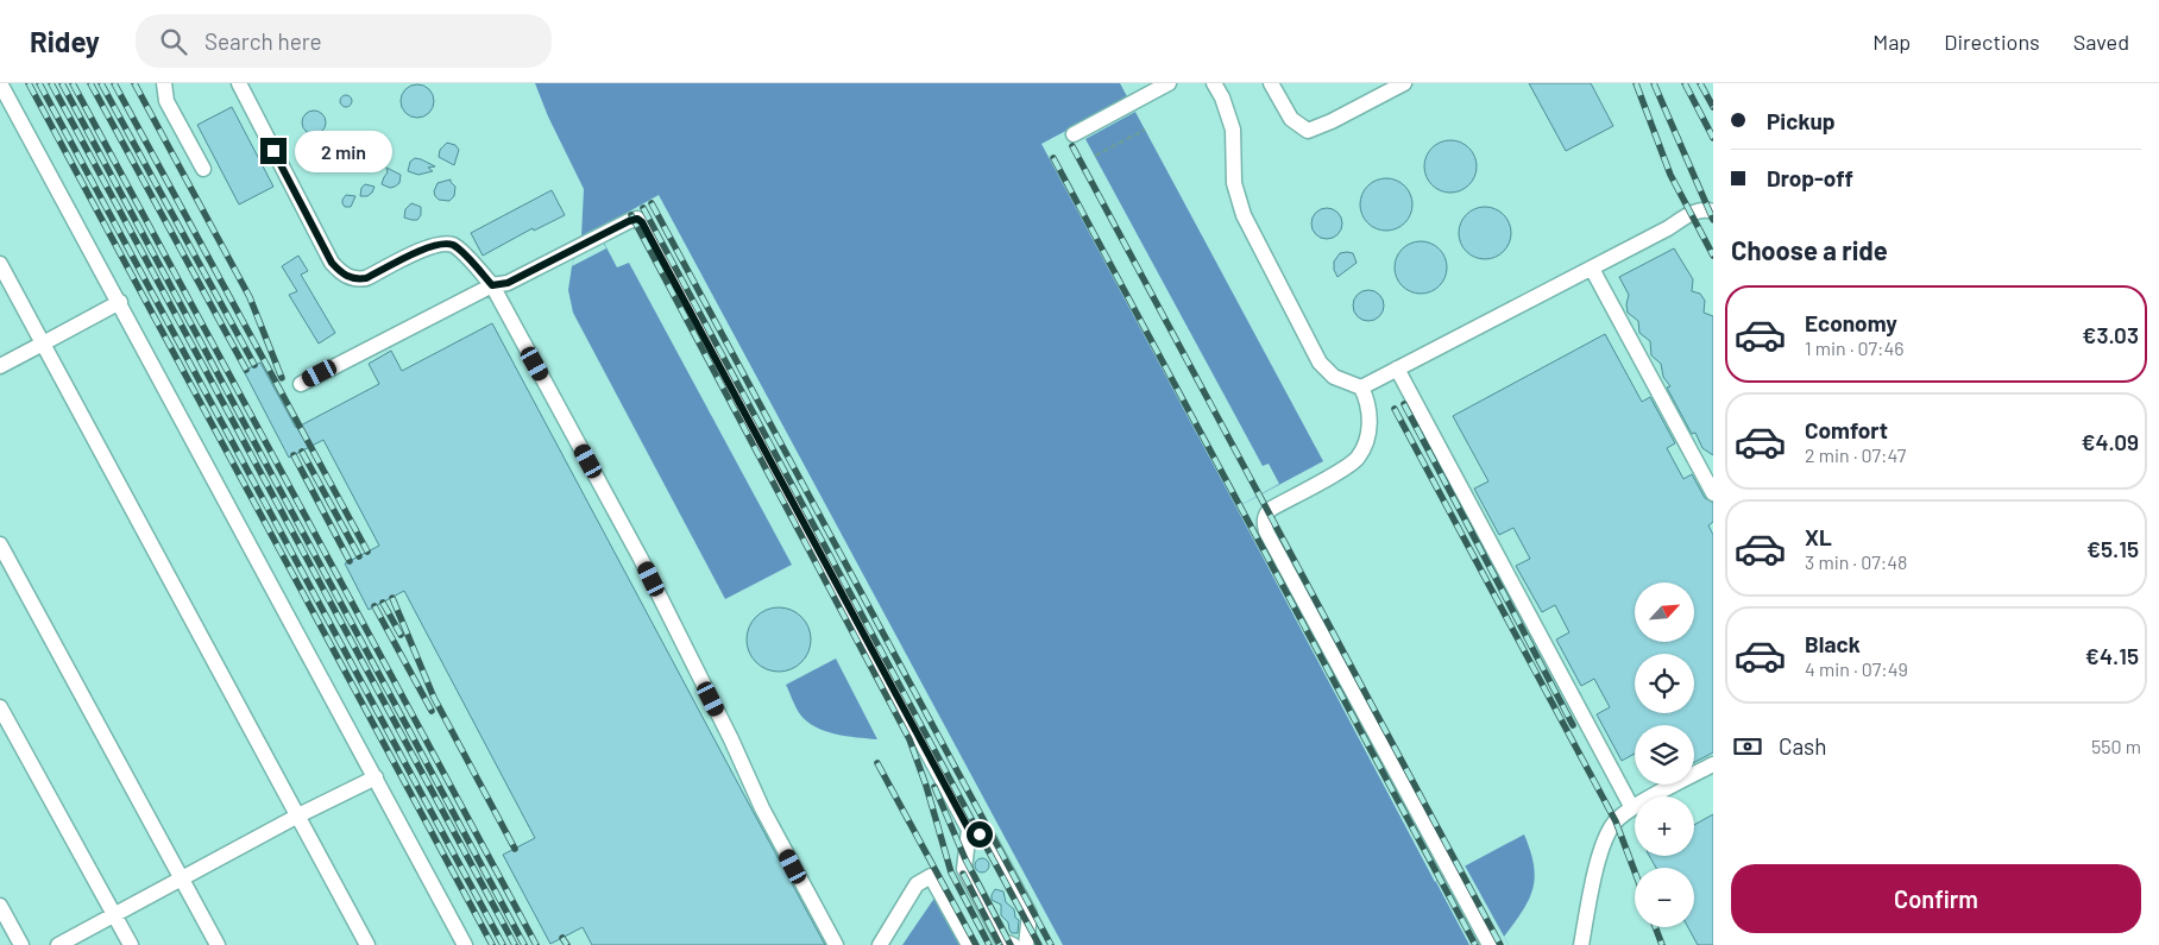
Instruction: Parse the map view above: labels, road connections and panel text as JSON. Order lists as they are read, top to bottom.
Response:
{
  "north": "top right",
  "page": {
    "header": "Ridey",
    "search": "Search here",
    "nav": ["Map", "Directions", "Saved"],
    "banner": ["Pickup", "Drop-off"],
    "bubble": "2 min",
    "heading": "Choose a ride",
    "list": [
      {
        "name": "Economy",
        "note": "1 min · 07:46",
        "value": "€3.03"
      },
      {
        "name": "Comfort",
        "note": "2 min · 07:47",
        "value": "€4.09"
      },
      {
        "name": "XL",
        "note": "3 min · 07:48",
        "value": "€5.15"
      },
      {
        "name": "Black",
        "note": "4 min · 07:49",
        "value": "€4.15"
      }
    ],
    "map_buttons": ["+", "−"],
    "pay": ["Cash", "550 m"],
    "buttons": "Confirm"
  }
}
